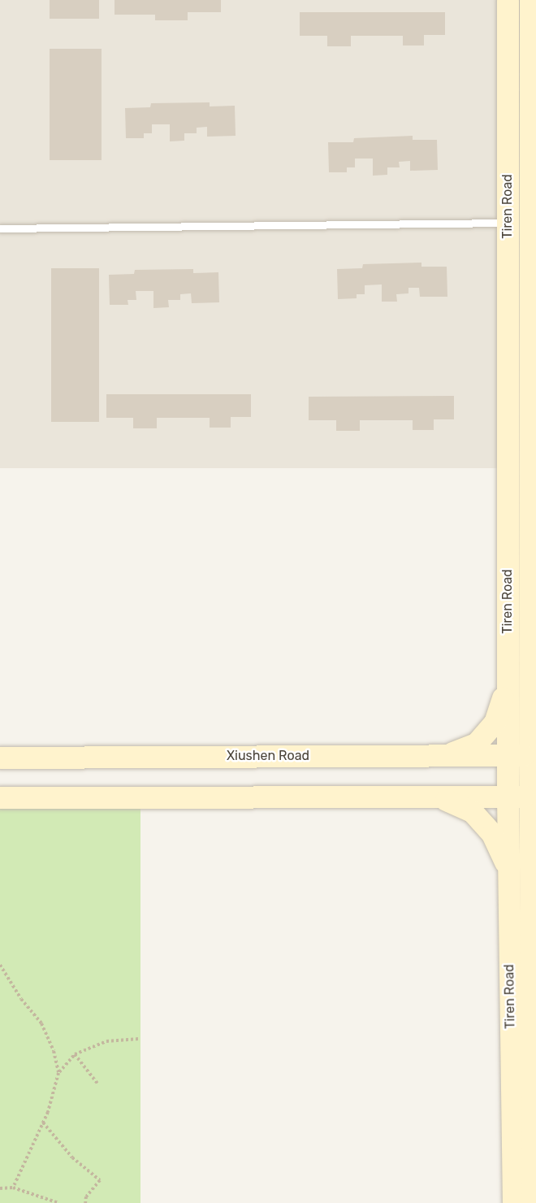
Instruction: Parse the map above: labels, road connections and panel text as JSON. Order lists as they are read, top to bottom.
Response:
{
  "streets": {
    "street": ["Tiren Road", "Xiushen Road"]
  },
  "crossings": [
    ["Tiren Road", "Xiushen Road"]
  ]
}
